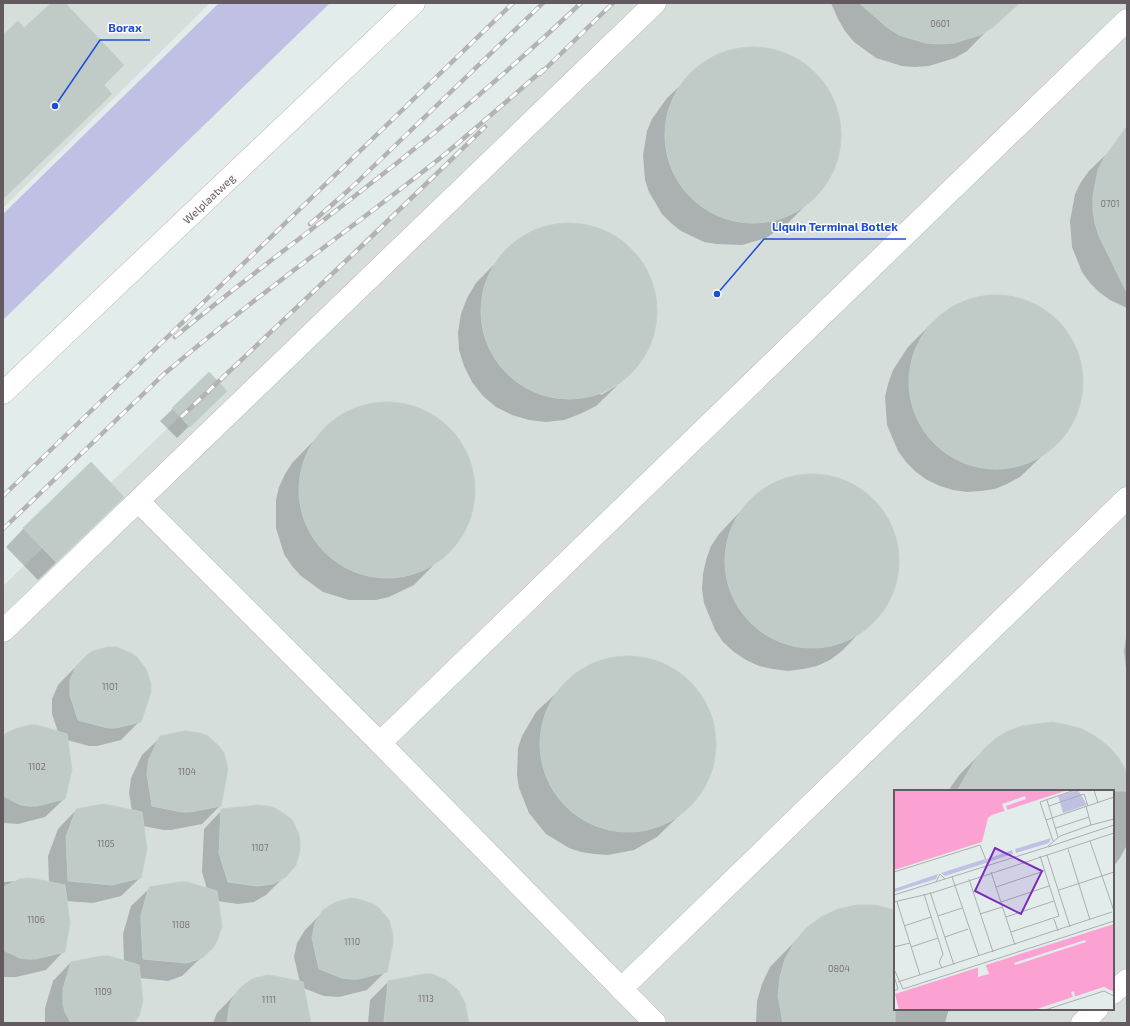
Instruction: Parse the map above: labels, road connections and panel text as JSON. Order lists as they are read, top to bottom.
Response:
{
  "streets": {
    "lane": ["Welplaatweg"]
  },
  "places": ["Borax", "Liquin Terminal Botlek"],
  "house_numbers": [
    "0601",
    "0701",
    "1101",
    "1102",
    "1104",
    "1105",
    "1107",
    "1106",
    "1108",
    "1110",
    "0804",
    "1109",
    "1113",
    "1111"
  ]
}
